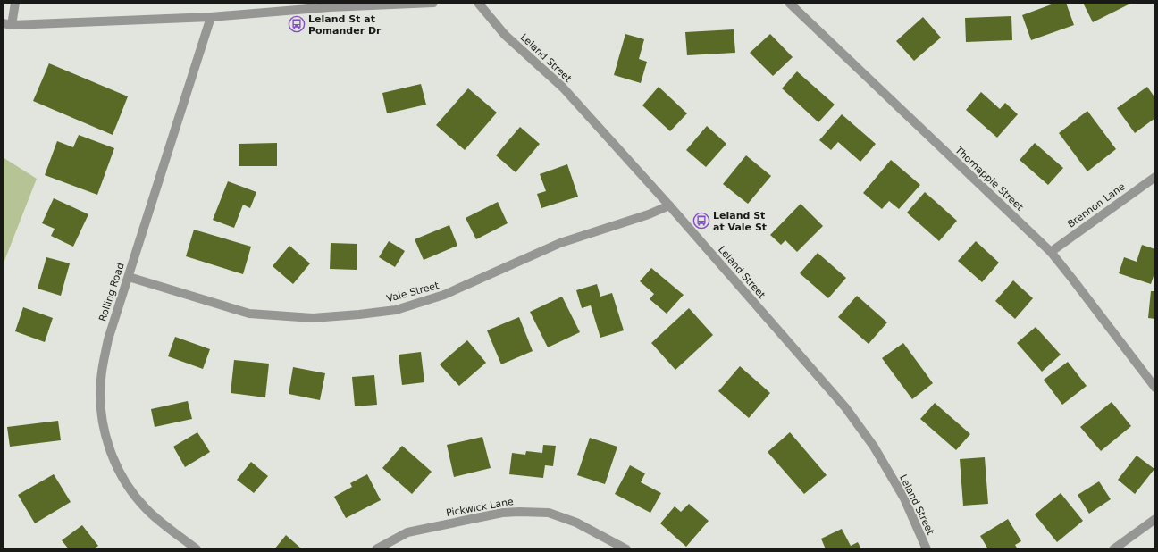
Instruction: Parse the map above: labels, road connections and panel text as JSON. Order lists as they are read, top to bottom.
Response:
{
  "streets": {
    "street": [
      "Leland Street",
      "Thornapple Street",
      "Brennon Lane",
      "Rolling Road",
      "Vale Street",
      "Pickwick Lane"
    ]
  },
  "crossings": [
    ["Leland Street", "Vale Street"],
    ["Thornapple Street", "Brennon Lane"],
    ["Rolling Road", "Vale Street"]
  ],
  "places": {
    "bus stop": ["Leland St at Pomander Dr", "Leland St at Vale St"]
  }
}
